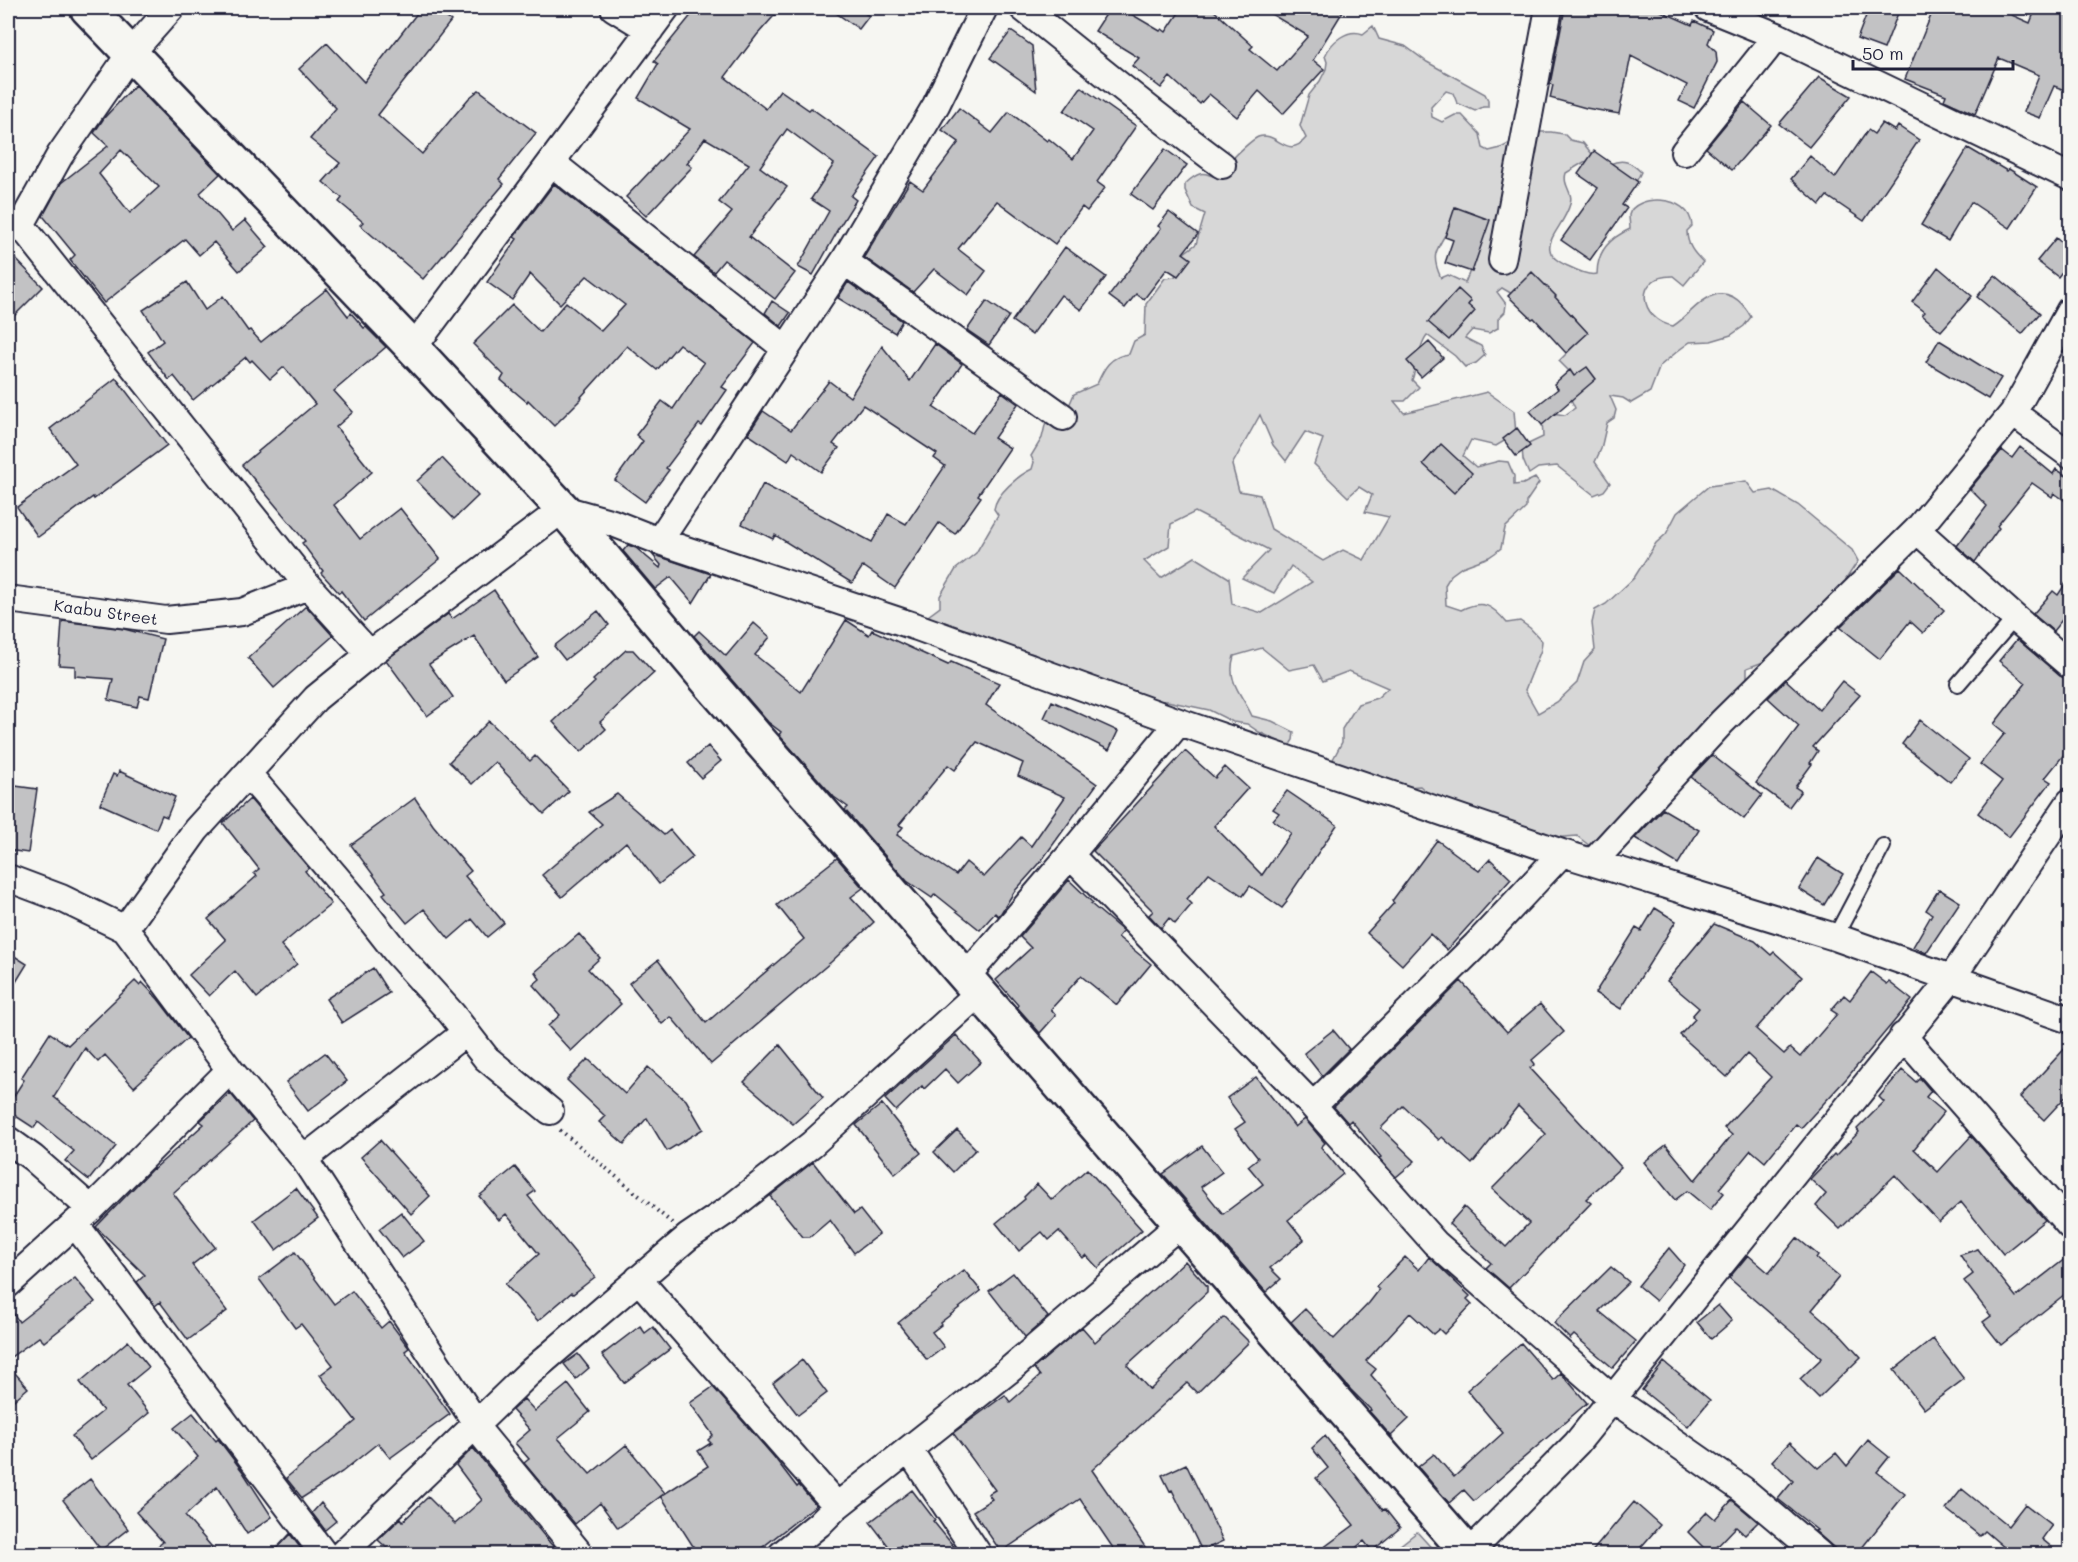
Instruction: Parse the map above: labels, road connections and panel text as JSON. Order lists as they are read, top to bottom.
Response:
{
  "streets": {
    "street": ["Kaabu Street"]
  },
  "scale_bar": "50 m"
}
